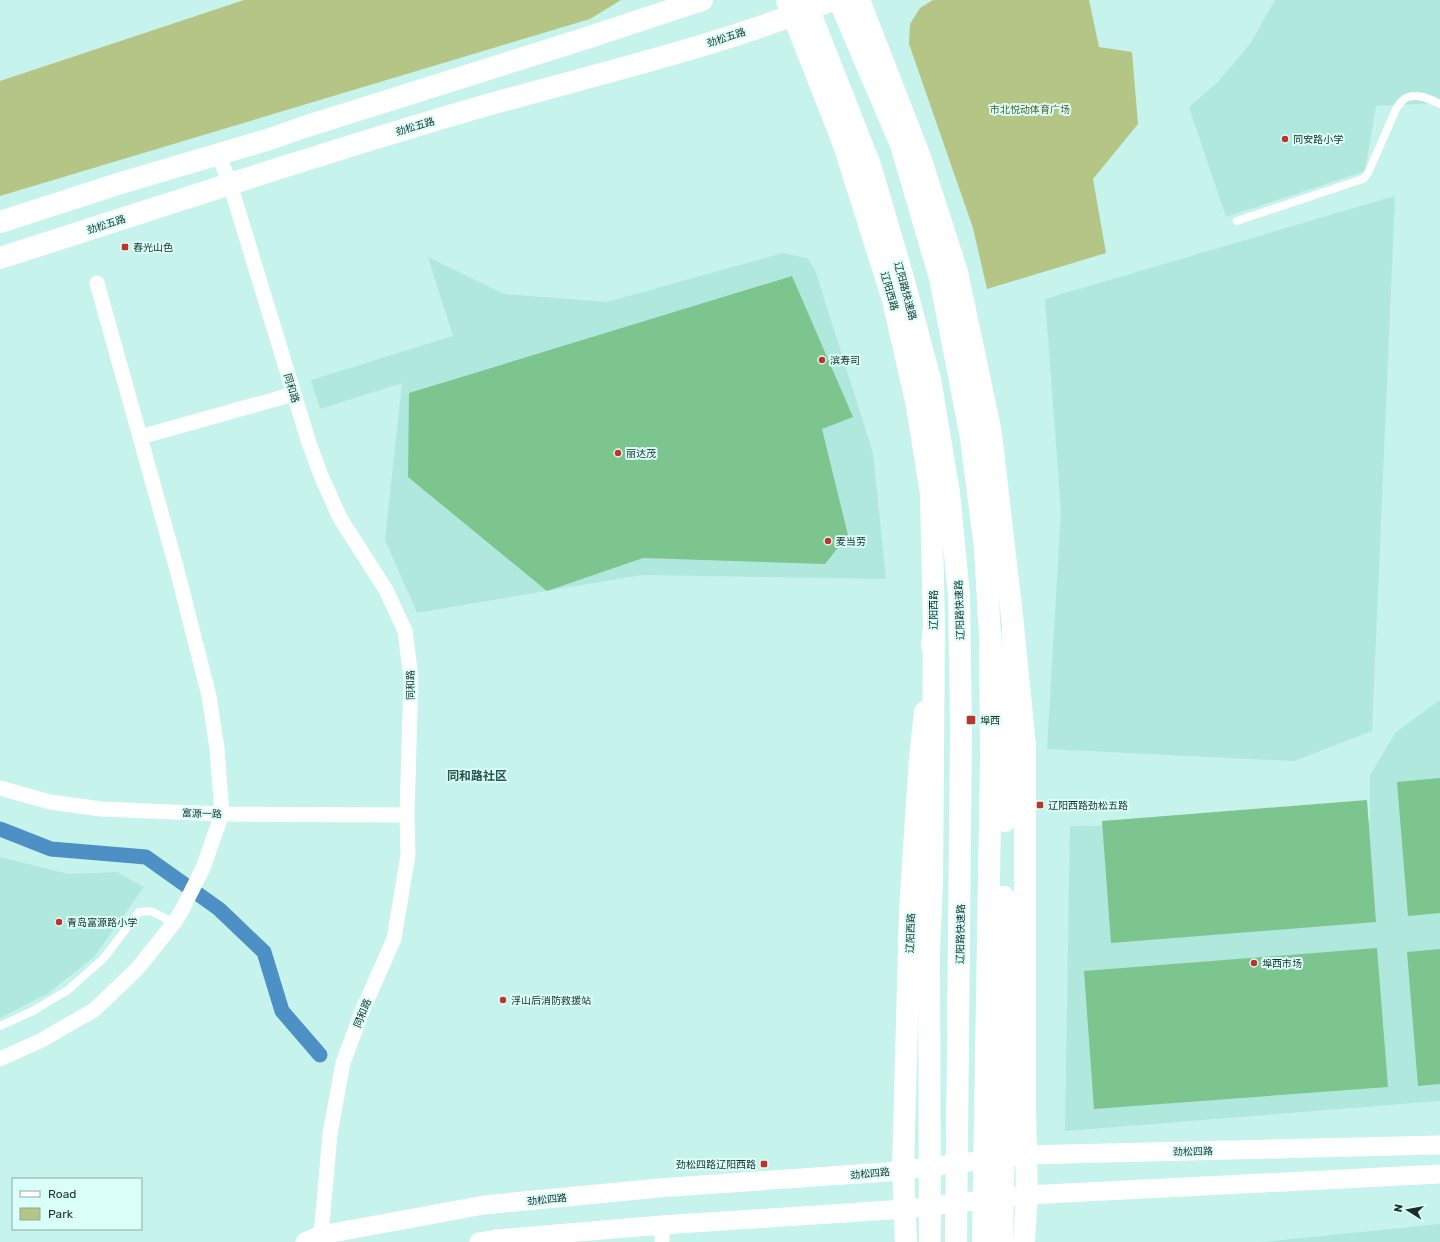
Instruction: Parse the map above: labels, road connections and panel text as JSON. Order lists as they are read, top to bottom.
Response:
{
  "streets": {
    "main road": ["劲松五路", "辽阳西路", "辽阳路快速路"],
    "street": ["同和路", "富源一路", "劲松四路"]
  },
  "crossings": [
    ["劲松五路", "辽阳西路"],
    ["劲松五路", "辽阳路快速路"],
    ["劲松五路", "同和路"],
    ["辽阳西路", "辽阳路快速路"],
    ["辽阳西路", "劲松四路"],
    ["同和路", "富源一路"],
    ["同和路", "劲松四路"]
  ],
  "districts": ["同和路社区"],
  "parks": ["市北悦动体育广场"],
  "places": {
    "other": [
      "同安路小学",
      "滨寿司",
      "丽达茂",
      "麦当劳",
      "青岛富源路小学",
      "埠西市场",
      "浮山后消防救援站"
    ],
    "transit": [
      "春光山色",
      "埠西",
      "辽阳西路劲松五路",
      "劲松四路辽阳西路"
    ]
  },
  "legend": ["Road", "Park"],
  "north": "left"
}
